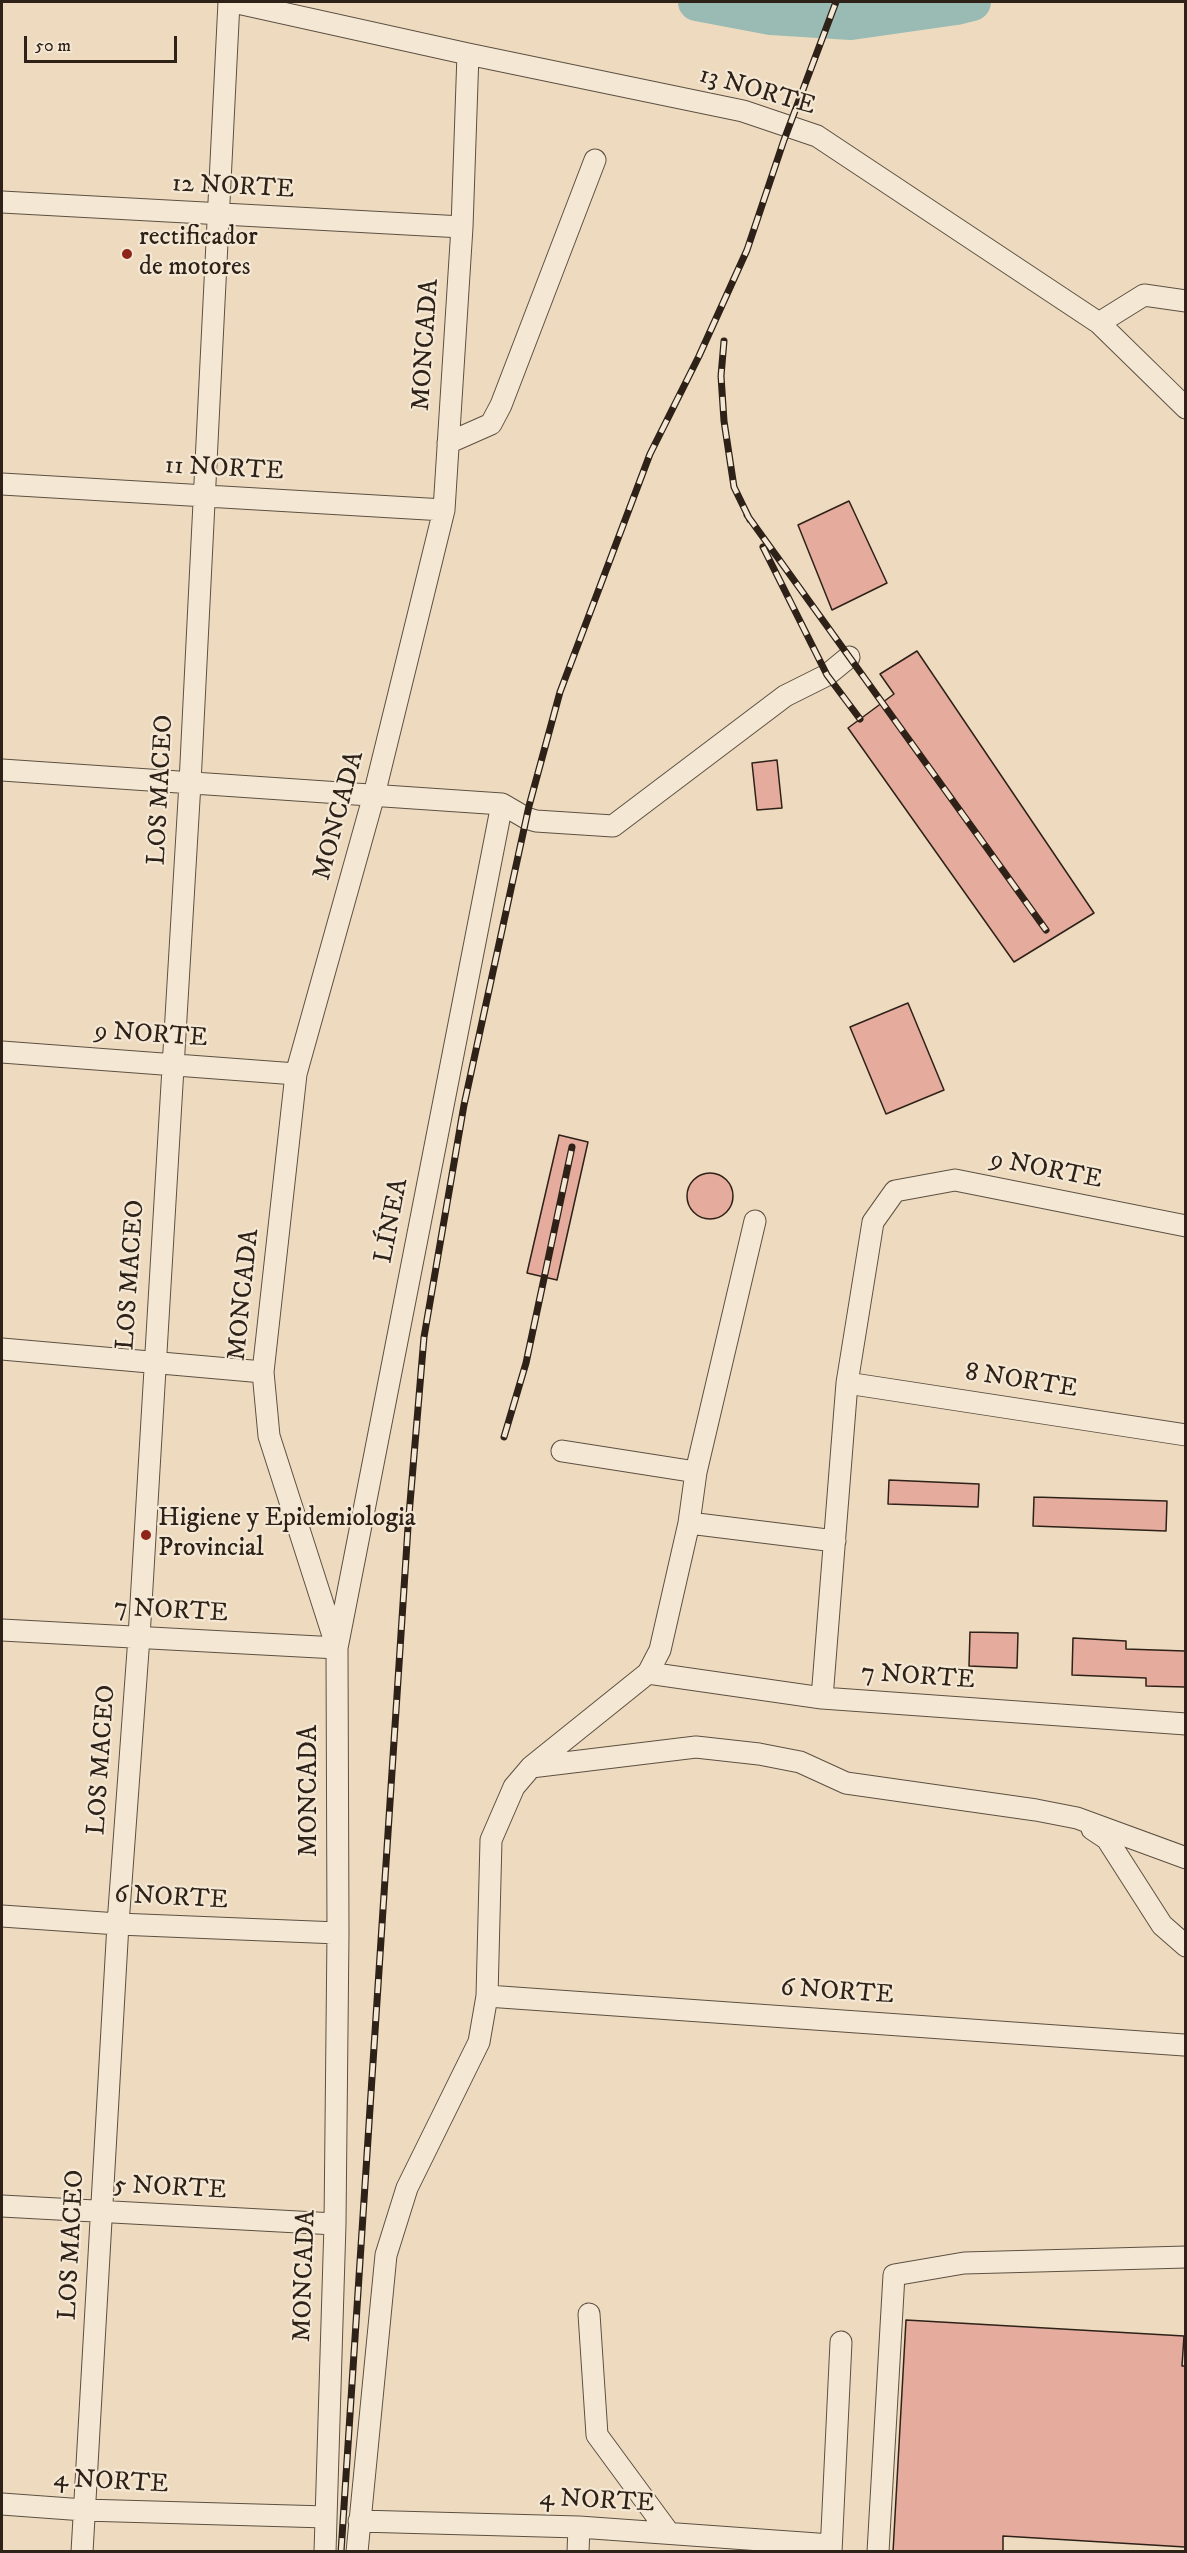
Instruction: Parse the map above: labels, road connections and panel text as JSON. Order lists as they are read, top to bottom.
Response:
{
  "streets": {
    "street": [
      "13 NORTE",
      "12 NORTE",
      "MONCADA",
      "11 NORTE",
      "LOS MACEO",
      "9 NORTE",
      "LÍNEA",
      "8 NORTE",
      "7 NORTE",
      "6 NORTE",
      "5 NORTE",
      "4 NORTE"
    ]
  },
  "crossings": [
    ["13 NORTE", "MONCADA"],
    ["13 NORTE", "LOS MACEO"],
    ["12 NORTE", "MONCADA"],
    ["12 NORTE", "LOS MACEO"],
    ["MONCADA", "11 NORTE"],
    ["MONCADA", "9 NORTE"],
    ["MONCADA", "LÍNEA"],
    ["MONCADA", "7 NORTE"],
    ["MONCADA", "6 NORTE"],
    ["MONCADA", "5 NORTE"],
    ["MONCADA", "4 NORTE"],
    ["11 NORTE", "LOS MACEO"],
    ["LOS MACEO", "9 NORTE"],
    ["LOS MACEO", "7 NORTE"],
    ["LOS MACEO", "6 NORTE"],
    ["LOS MACEO", "5 NORTE"],
    ["LOS MACEO", "4 NORTE"],
    ["9 NORTE", "8 NORTE"],
    ["LÍNEA", "7 NORTE"]
  ],
  "places": ["rectificador de motores", "Higiene y Epidemiologia Provincial"],
  "scale_bar": "50 m"
}
